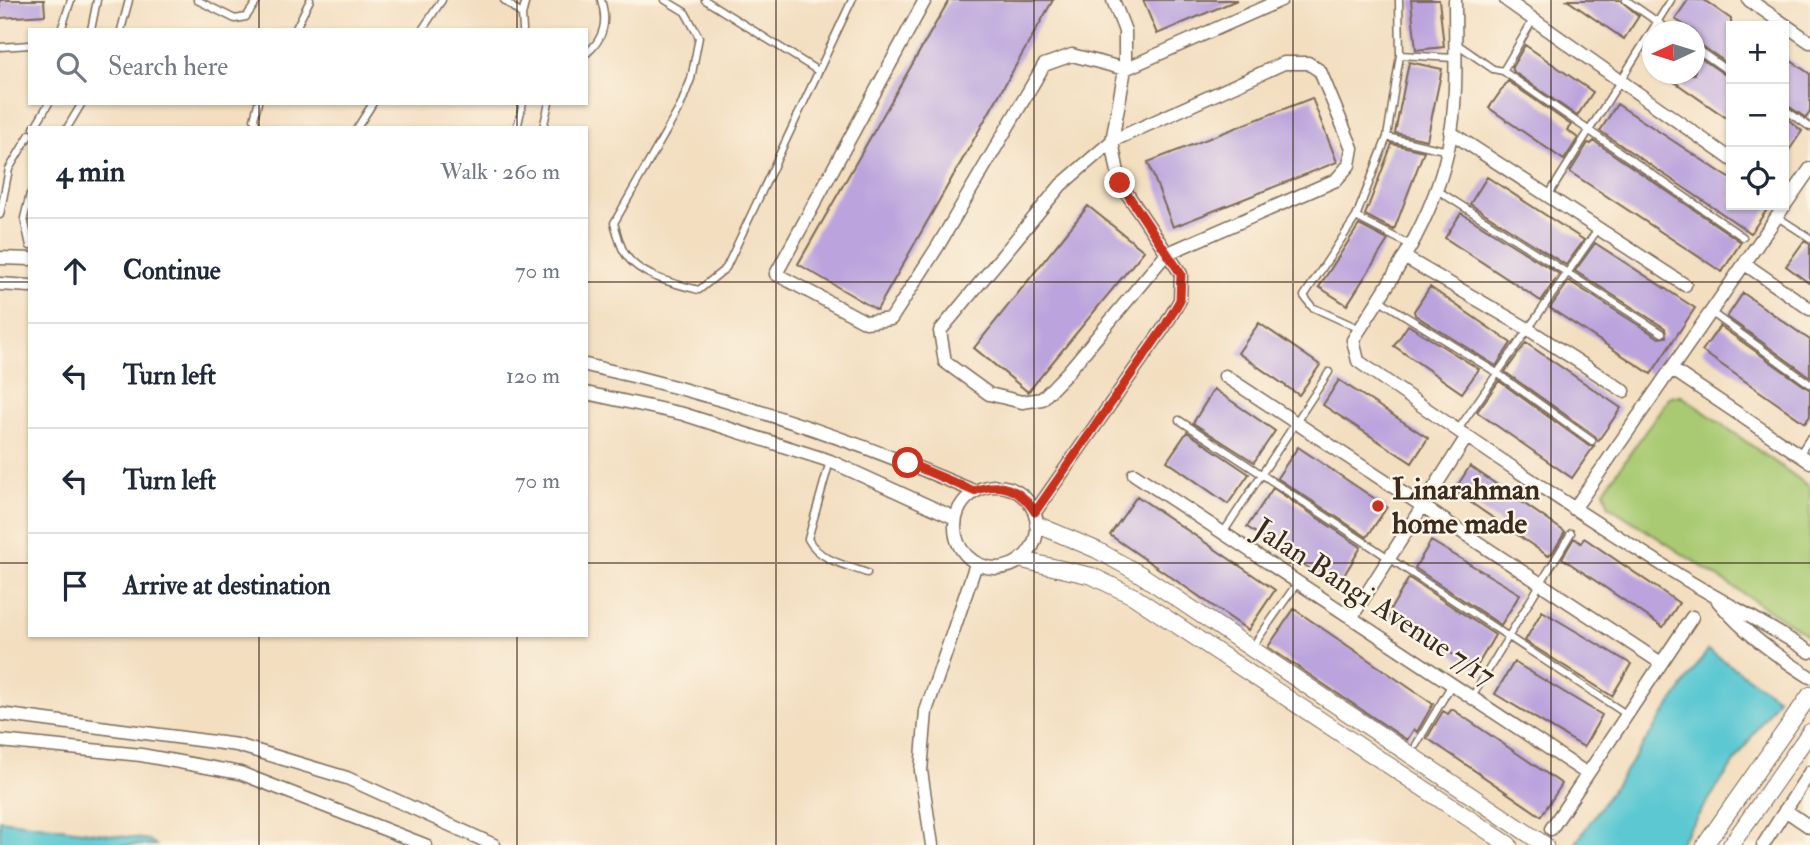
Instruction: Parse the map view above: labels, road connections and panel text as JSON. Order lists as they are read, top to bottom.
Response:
{
  "streets": {
    "street": ["Jalan Bangi Avenue 7/17"]
  },
  "places": ["Linarahman home made"],
  "north": "left",
  "page": {
    "map_buttons": ["+", "−"],
    "search": "Search here",
    "heading": ["4 min", "Walk · 260 m"],
    "list": [
      ["Continue", "70 m"],
      ["Turn left", "120 m"],
      ["Turn left", "70 m"],
      "Arrive at destination"
    ]
  }
}
